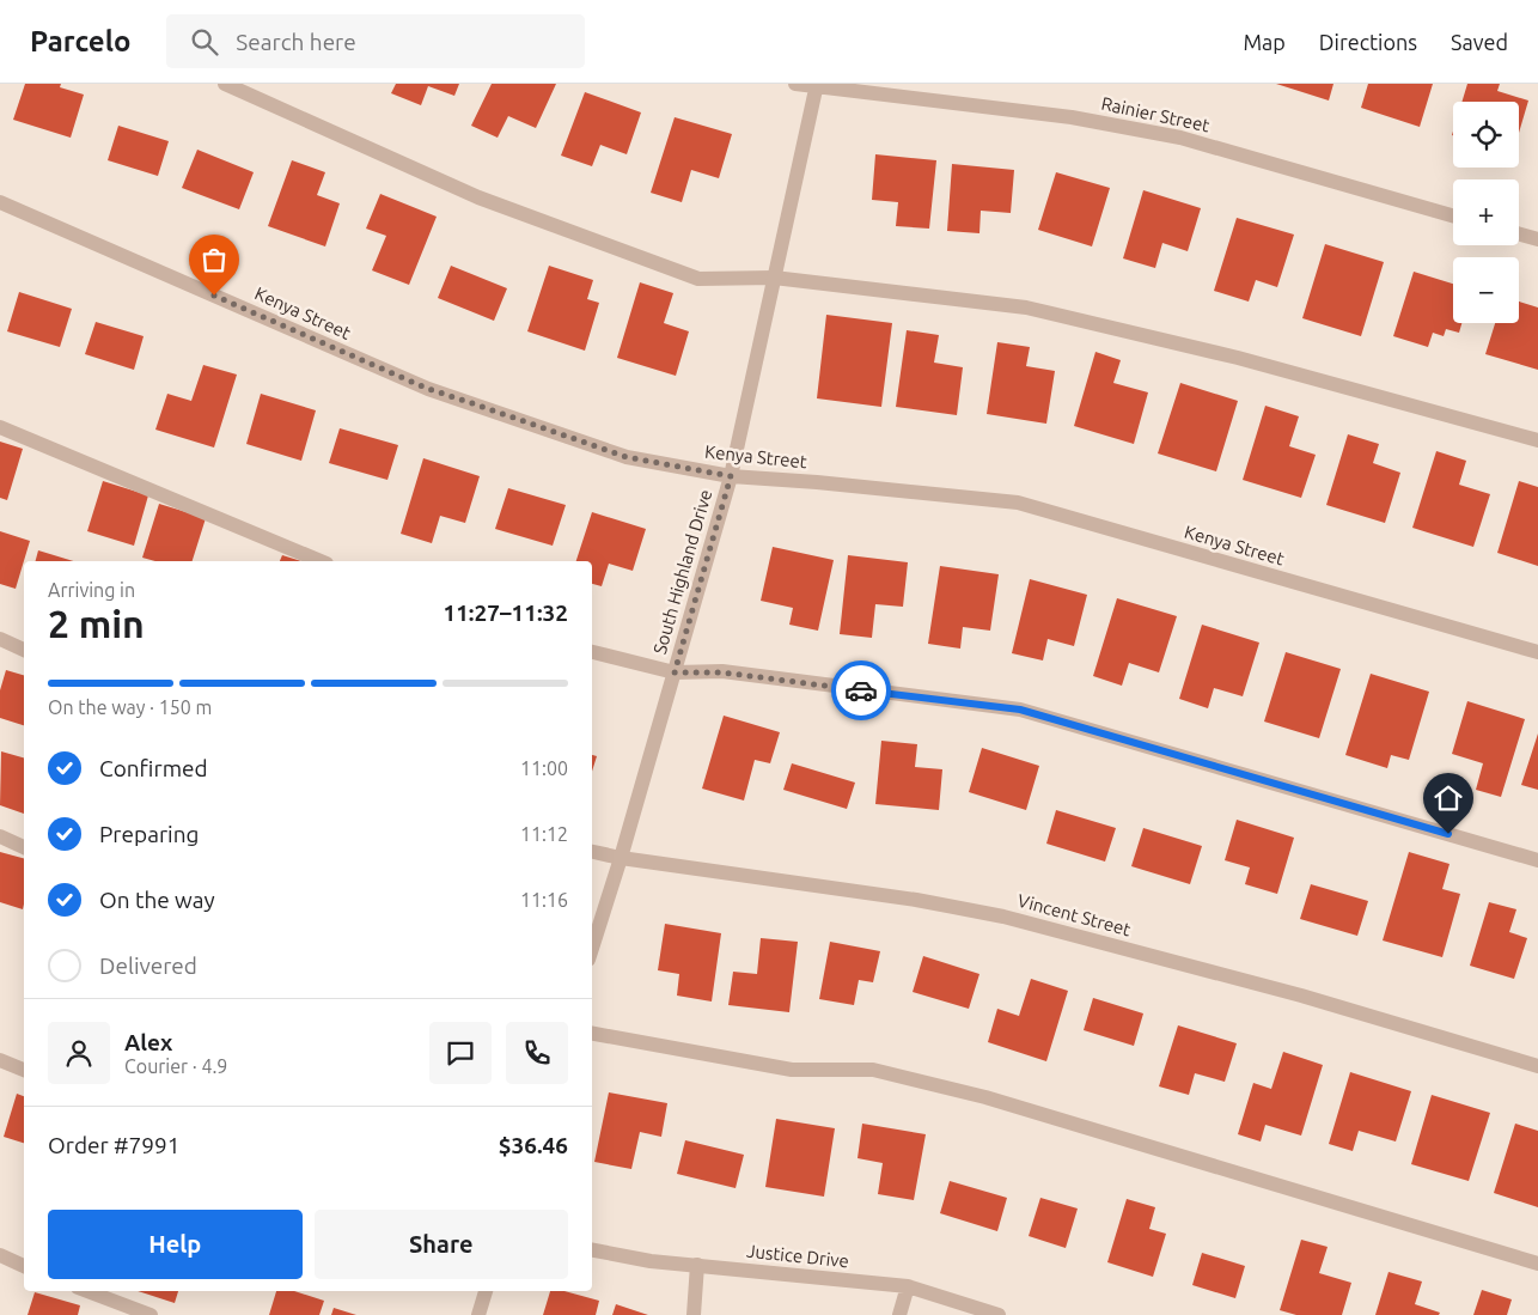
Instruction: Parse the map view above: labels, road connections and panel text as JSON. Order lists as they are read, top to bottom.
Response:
{
  "streets": {
    "street": [
      "Rainier Street",
      "Kenya Street",
      "South Highland Drive",
      "Vincent Street",
      "Justice Drive"
    ]
  },
  "crossings": [
    ["Rainier Street", "South Highland Drive"],
    ["Kenya Street", "South Highland Drive"],
    ["South Highland Drive", "Vincent Street"]
  ],
  "page": {
    "header": "Parcelo",
    "search": "Search here",
    "nav": ["Map", "Directions", "Saved"],
    "map_buttons": ["+", "−"],
    "heading": ["2 min", "Arriving in", "11:27–11:32"],
    "panel": [
      "Alex",
      "Courier · 4.9",
      "Order #7991",
      "$36.46"
    ],
    "bar": "On the way · 150 m",
    "list": [
      ["Confirmed", "11:00"],
      ["Preparing", "11:12"],
      ["On the way", "11:16"],
      "Delivered"
    ],
    "buttons": ["Help", "Share"]
  }
}
